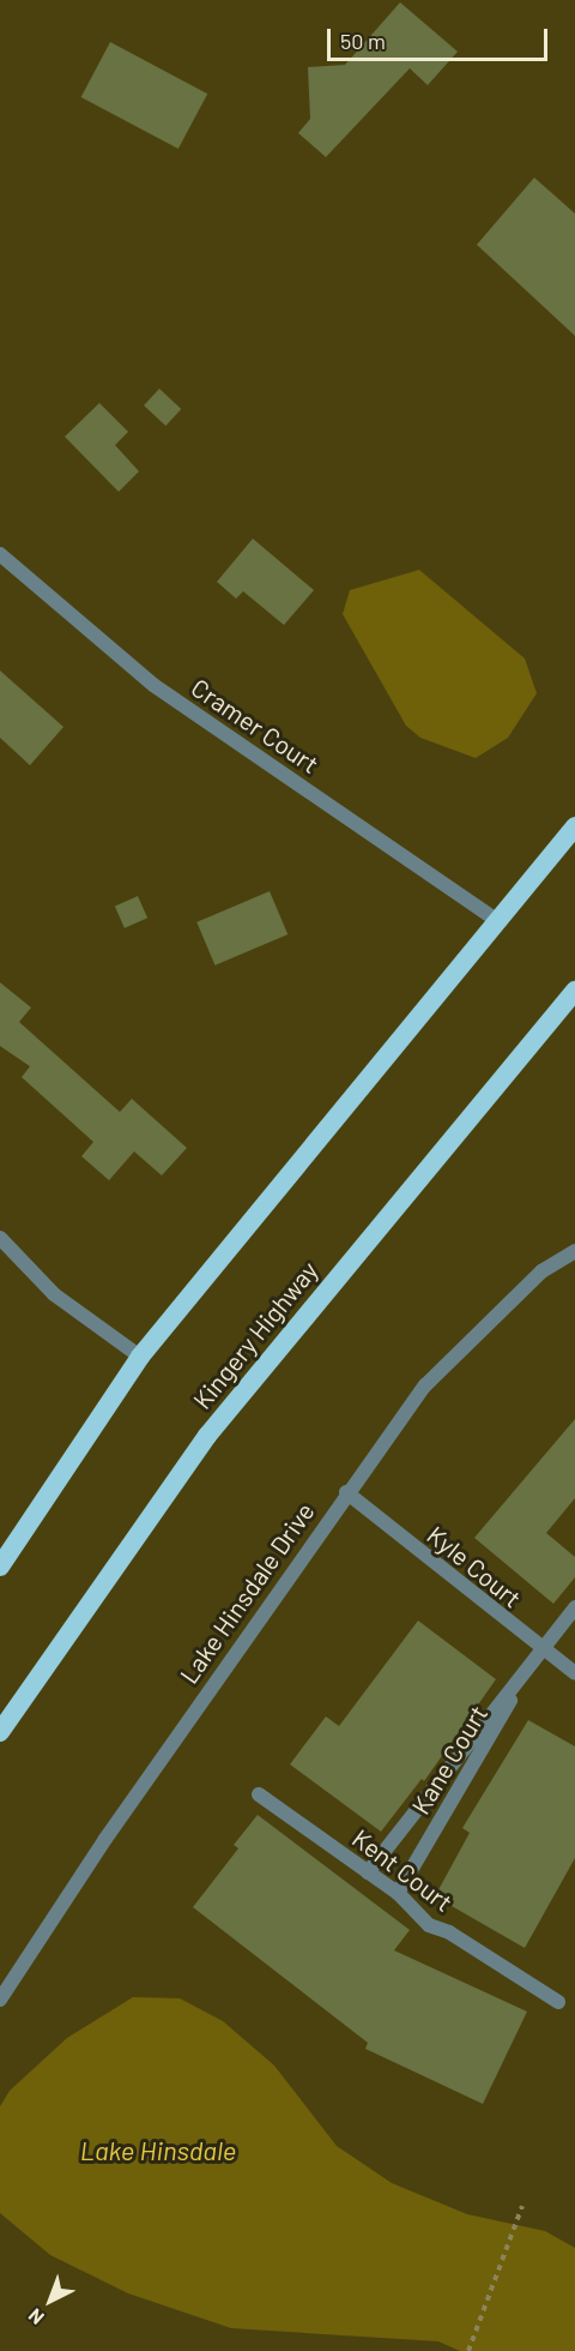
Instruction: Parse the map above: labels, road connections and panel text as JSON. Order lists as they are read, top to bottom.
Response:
{
  "streets": {
    "highway": ["Kingery Highway"],
    "street": [
      "Cramer Court",
      "Kyle Court",
      "Lake Hinsdale Drive",
      "Kane Court",
      "Kent Court"
    ]
  },
  "crossings": [
    ["Kyle Court", "Lake Hinsdale Drive"],
    ["Kyle Court", "Kane Court"],
    ["Kane Court", "Kent Court"]
  ],
  "water": ["Lake Hinsdale"],
  "scale_bar": "50 m",
  "north": "bottom left"
}
